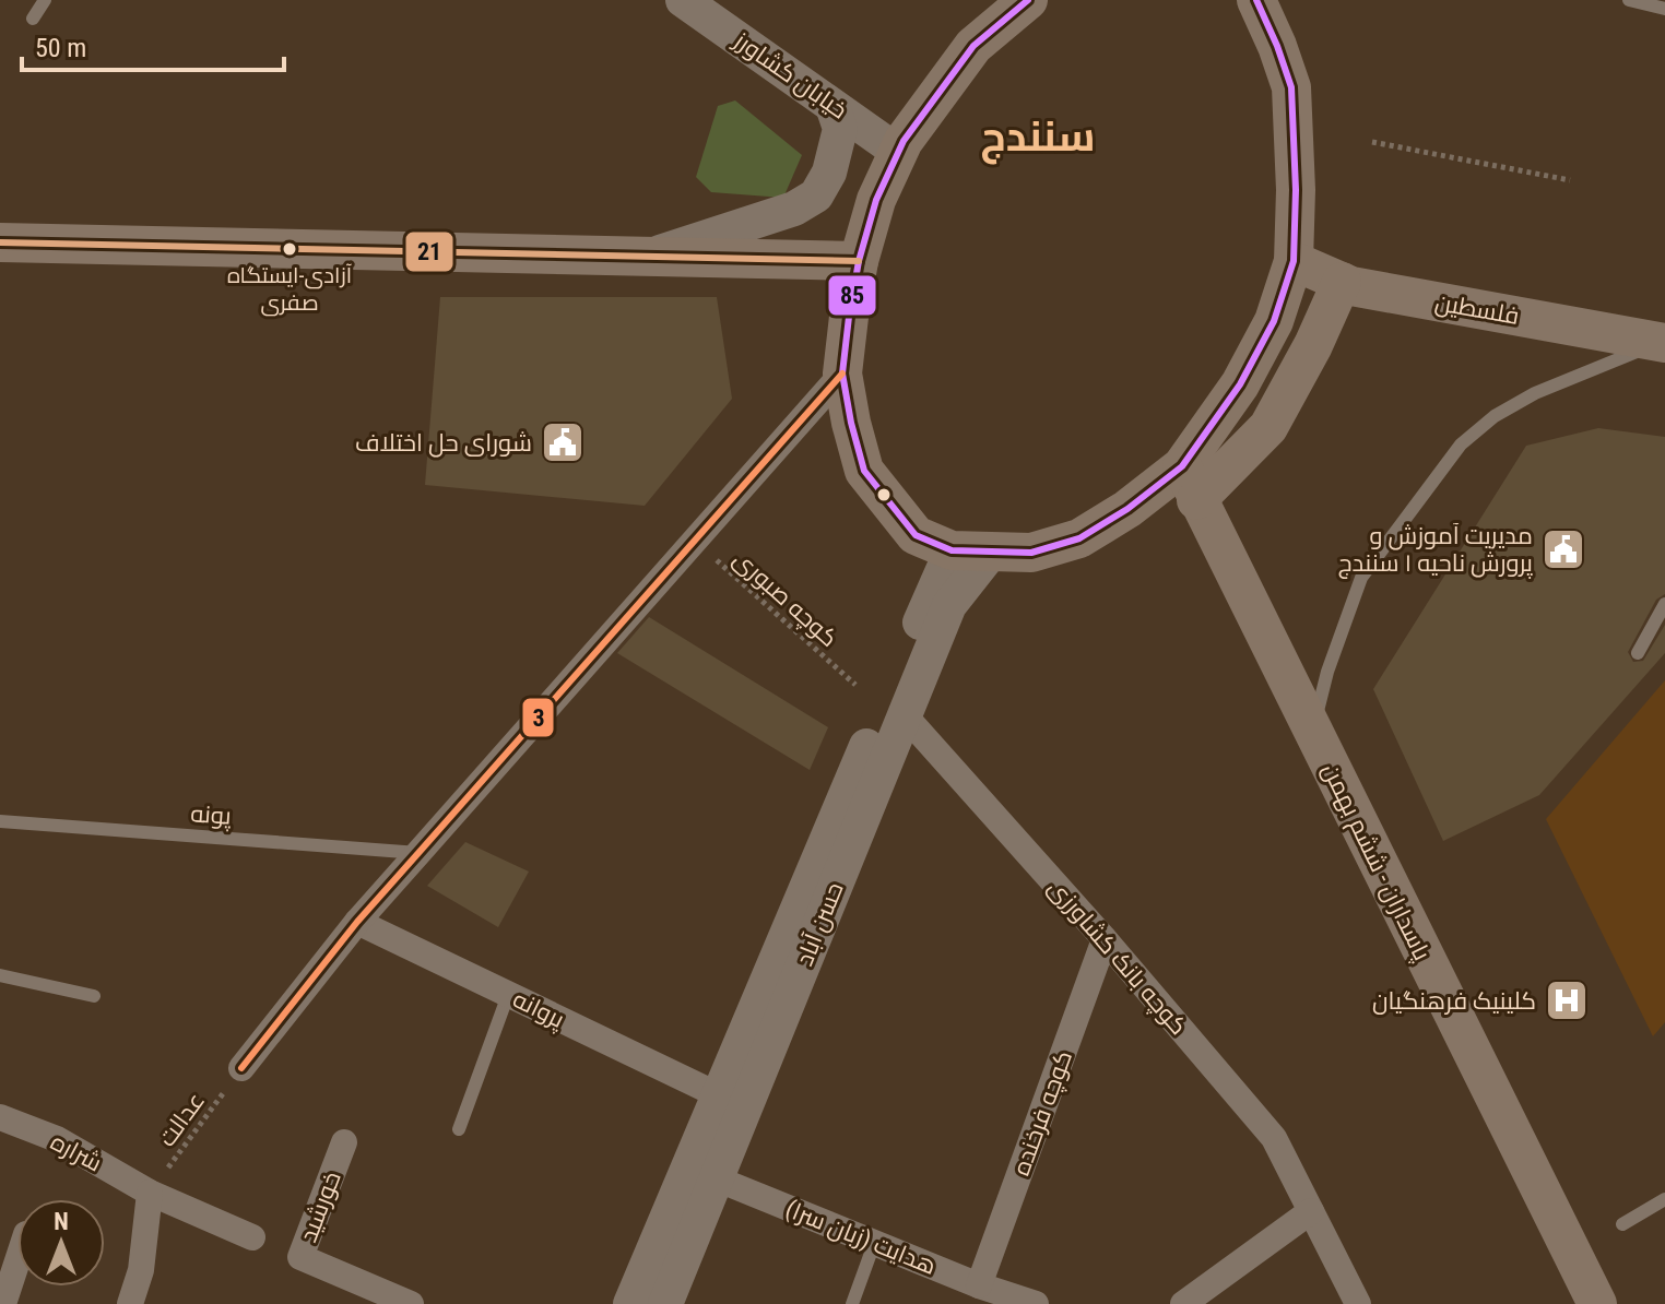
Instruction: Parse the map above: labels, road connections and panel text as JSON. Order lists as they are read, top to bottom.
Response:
{
  "streets": {
    "main road": ["فلسطین", "پاسداران - ششم بهمن"],
    "street": [
      "خیابان کشاورز",
      "حسن آباد",
      "کوچه بانک کشاورزی",
      "پروانه",
      "کوچه فرخنده",
      "شراره",
      "خورشید",
      "هدایت (زبان سرا)"
    ],
    "lane": ["پونه"],
    "path": ["کوچه صبوری", "عدالت"]
  },
  "crossings": [
    ["حسن آباد", "کوچه بانک کشاورزی"],
    ["حسن آباد", "پروانه"],
    ["حسن آباد", "هدایت (زبان سرا)"],
    ["کوچه بانک کشاورزی", "کوچه فرخنده"],
    ["کوچه فرخنده", "هدایت (زبان سرا)"],
    ["عدالت", "شراره"]
  ],
  "districts": ["سنندج"],
  "places": {
    "other": ["آزادی-ایستگاه صفری"],
    "public building": ["شورای حل اختلاف", "مدیریت آموزش و پرورش ناحیه ۱ سنندج"],
    "hospital": ["کلینیک فرهنگیان"]
  },
  "lines": ["transit line 85", "transit line 21", "transit line 3"],
  "scale_bar": "50 m",
  "north": "top"
}
